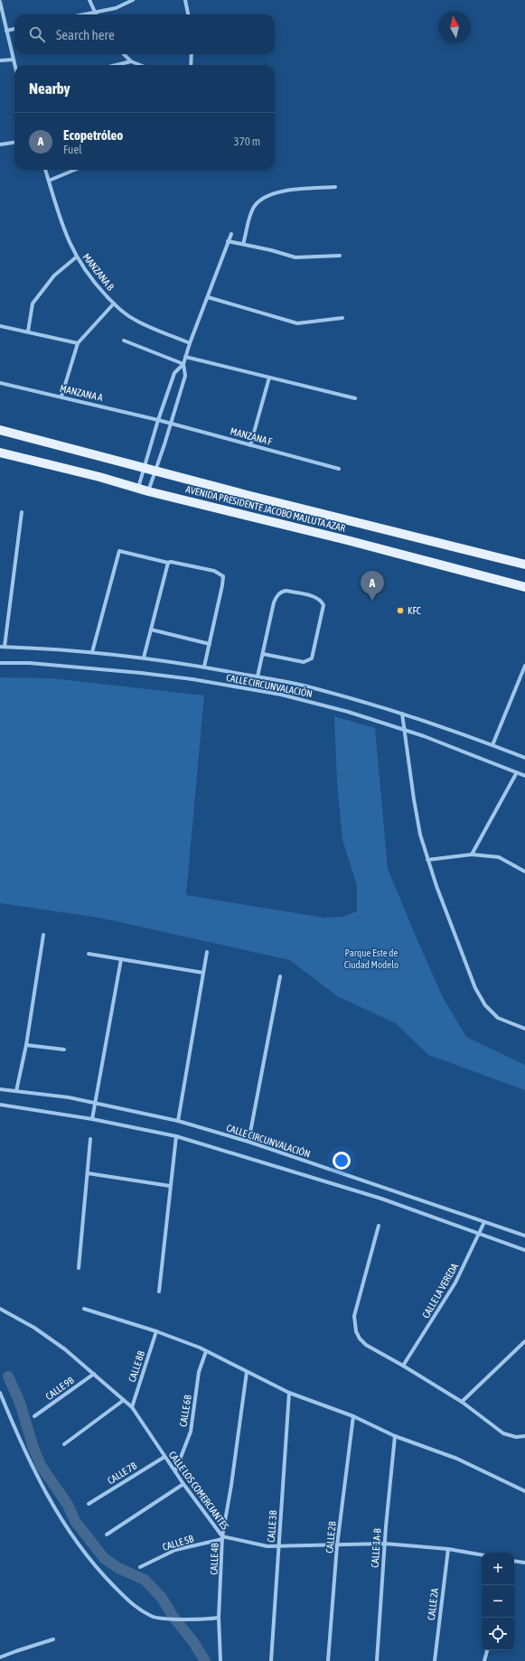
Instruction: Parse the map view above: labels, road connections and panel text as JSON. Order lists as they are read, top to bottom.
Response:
{
  "streets": {
    "main road": ["AVENIDA PRESIDENTE JACOBO MAJLUTA AZAR"],
    "street": [
      "MANZANA B",
      "MANZANA A",
      "MANZANA F",
      "CALLE CIRCUNVALACIÓN",
      "CALLE LA VEREDA",
      "CALLE 8B",
      "CALLE 9B",
      "CALLE 6B",
      "CALLE 7B",
      "CALLE LOS COMERCIANTES",
      "CALLE 3B",
      "CALLE 2B",
      "CALLE 5B",
      "CALLE 1A-B",
      "CALLE 4B",
      "CALLE 2A"
    ]
  },
  "crossings": [
    ["MANZANA A", "MANZANA F"],
    ["CALLE CIRCUNVALACIÓN", "CALLE LA VEREDA"],
    ["CALLE 8B", "CALLE LOS COMERCIANTES"],
    ["CALLE 9B", "CALLE LOS COMERCIANTES"],
    ["CALLE 6B", "CALLE LOS COMERCIANTES"],
    ["CALLE 7B", "CALLE LOS COMERCIANTES"],
    ["CALLE LOS COMERCIANTES", "CALLE 3B"],
    ["CALLE LOS COMERCIANTES", "CALLE 2B"],
    ["CALLE LOS COMERCIANTES", "CALLE 5B"],
    ["CALLE LOS COMERCIANTES", "CALLE 1A-B"],
    ["CALLE LOS COMERCIANTES", "CALLE 4B"],
    ["CALLE LOS COMERCIANTES", "CALLE 2A"],
    ["CALLE 5B", "CALLE 4B"]
  ],
  "parks": ["Parque Este de Ciudad Modelo"],
  "places": ["KFC"],
  "north": "top",
  "page": {
    "search": "Search here",
    "heading": "Nearby",
    "list": [
      {
        "mark": "A",
        "name": "Ecopetróleo",
        "note": "Fuel",
        "value": "370 m"
      }
    ],
    "pins": "A",
    "map_buttons": ["+", "−"]
  }
}
